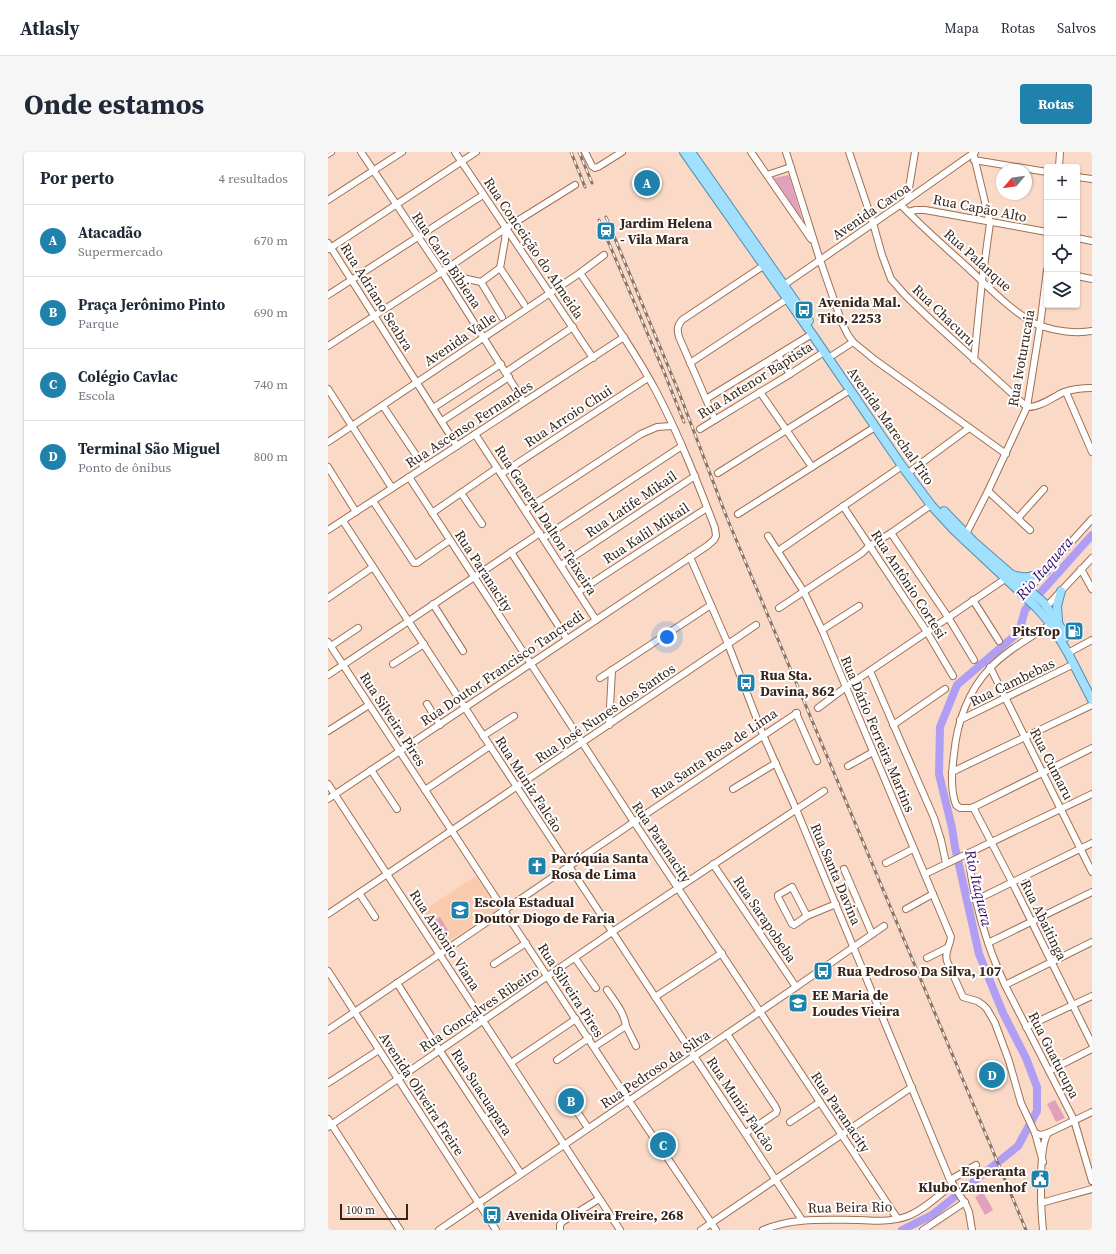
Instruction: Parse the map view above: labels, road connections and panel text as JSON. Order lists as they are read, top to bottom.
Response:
{
  "streets": {
    "main road": ["Avenida Marechal Tito"],
    "street": [
      "Rua Capão Alto",
      "Avenida Cavoa",
      "Rua Conceição do Almeida",
      "Rua Carlo Bibiena",
      "Rua Palanque",
      "Rua Adriano Seabra",
      "Rua Chacuru",
      "Avenida Valle",
      "Rua Ivoturucaia",
      "Rua Antenor Baptista",
      "Rua Arroio Chui",
      "Rua Ascenso Fernandes",
      "Rua Latife Mikail",
      "Rua General Dalton Teixeira",
      "Rua Kalil Mikail",
      "Rua Paranacity",
      "Rua Antônio Cortesi",
      "Rua Doutor Francisco Tancredi",
      "Rua Cambebas",
      "Rua José Nunes dos Santos",
      "Rua Silveira Pires",
      "Rua Dário Ferreira Martins",
      "Rua Santa Rosa de Lima",
      "Rua Cumaru",
      "Rua Muniz Falcão",
      "Rua Santa Davina",
      "Rua Sarapobeba",
      "Rua Abaitinga",
      "Rua Antônio Viana",
      "Rua Gonçalves Ribeiro",
      "Rua Guatucupa",
      "Rua Pedroso da Silva",
      "Rua Suacuapara",
      "Avenida Oliveira Freire",
      "Rua Beira Rio"
    ]
  },
  "crossings": [
    ["Rua Capão Alto", "Rua Palanque"],
    ["Avenida Cavoa", "Rua Palanque"],
    ["Avenida Cavoa", "Rua Chacuru"],
    ["Avenida Cavoa", "Avenida Marechal Tito"],
    ["Rua Conceição do Almeida", "Avenida Valle"],
    ["Rua Conceição do Almeida", "Rua Ascenso Fernandes"],
    ["Rua Carlo Bibiena", "Avenida Valle"],
    ["Rua Carlo Bibiena", "Rua Ascenso Fernandes"],
    ["Rua Palanque", "Rua Ivoturucaia"],
    ["Rua Adriano Seabra", "Avenida Valle"],
    ["Rua Adriano Seabra", "Rua Ascenso Fernandes"],
    ["Rua Chacuru", "Rua Ivoturucaia"],
    ["Rua Ivoturucaia", "Avenida Marechal Tito"],
    ["Rua Antenor Baptista", "Avenida Marechal Tito"],
    ["Rua Arroio Chui", "Rua General Dalton Teixeira"],
    ["Rua Arroio Chui", "Rua Paranacity"],
    ["Rua Ascenso Fernandes", "Rua General Dalton Teixeira"],
    ["Rua Ascenso Fernandes", "Rua Paranacity"],
    ["Rua Ascenso Fernandes", "Rua Muniz Falcão"],
    ["Avenida Marechal Tito", "Rua Cambebas"],
    ["Rua Latife Mikail", "Rua General Dalton Teixeira"],
    ["Rua General Dalton Teixeira", "Rua Kalil Mikail"],
    ["Rua General Dalton Teixeira", "Rua Doutor Francisco Tancredi"],
    ["Rua Kalil Mikail", "Rua Doutor Francisco Tancredi"],
    ["Rua Paranacity", "Rua Doutor Francisco Tancredi"],
    ["Rua Paranacity", "Rua José Nunes dos Santos"],
    ["Rua Paranacity", "Rua Santa Rosa de Lima"],
    ["Rua Paranacity", "Rua Gonçalves Ribeiro"],
    ["Rua Paranacity", "Rua Pedroso da Silva"],
    ["Rua Paranacity", "Rua Beira Rio"],
    ["Rua Doutor Francisco Tancredi", "Rua Silveira Pires"],
    ["Rua Doutor Francisco Tancredi", "Rua Muniz Falcão"],
    ["Rua Doutor Francisco Tancredi", "Rua Santa Davina"],
    ["Rua Doutor Francisco Tancredi", "Rua Antônio Viana"],
    ["Rua Cambebas", "Rua Cumaru"],
    ["Rua José Nunes dos Santos", "Rua Silveira Pires"],
    ["Rua José Nunes dos Santos", "Rua Muniz Falcão"],
    ["Rua José Nunes dos Santos", "Rua Santa Davina"],
    ["Rua José Nunes dos Santos", "Rua Antônio Viana"],
    ["Rua Silveira Pires", "Rua Santa Rosa de Lima"],
    ["Rua Silveira Pires", "Rua Gonçalves Ribeiro"],
    ["Rua Silveira Pires", "Rua Pedroso da Silva"],
    ["Rua Santa Rosa de Lima", "Rua Muniz Falcão"],
    ["Rua Santa Rosa de Lima", "Rua Santa Davina"],
    ["Rua Santa Rosa de Lima", "Rua Antônio Viana"],
    ["Rua Santa Rosa de Lima", "Rua Suacuapara"],
    ["Rua Santa Rosa de Lima", "Avenida Oliveira Freire"],
    ["Rua Muniz Falcão", "Rua Gonçalves Ribeiro"],
    ["Rua Muniz Falcão", "Rua Pedroso da Silva"],
    ["Rua Muniz Falcão", "Rua Beira Rio"],
    ["Rua Santa Davina", "Rua Gonçalves Ribeiro"],
    ["Rua Santa Davina", "Rua Pedroso da Silva"],
    ["Rua Santa Davina", "Rua Beira Rio"],
    ["Rua Sarapobeba", "Rua Gonçalves Ribeiro"],
    ["Rua Sarapobeba", "Rua Pedroso da Silva"],
    ["Rua Antônio Viana", "Rua Gonçalves Ribeiro"],
    ["Rua Antônio Viana", "Rua Pedroso da Silva"],
    ["Rua Gonçalves Ribeiro", "Rua Suacuapara"],
    ["Rua Gonçalves Ribeiro", "Avenida Oliveira Freire"],
    ["Rua Pedroso da Silva", "Rua Suacuapara"],
    ["Rua Pedroso da Silva", "Avenida Oliveira Freire"]
  ],
  "water": ["Rio Itaquera"],
  "places": {
    "station": ["Jardim Helena - Vila Mara"],
    "bus stop": [
      "Avenida Mal. Tito, 2253",
      "Rua Sta. Davina, 862",
      "Rua Pedroso Da Silva, 107",
      "Avenida Oliveira Freire, 268"
    ],
    "fuel station": ["PitsTop"],
    "church": ["Paróquia Santa Rosa de Lima"],
    "school or university": ["Escola Estadual Doutor Diogo de Faria", "EE Maria de Loudes Vieira"],
    "public building": ["Esperanta Klubo Zamenhof"]
  },
  "scale_bar": "100 m",
  "north": "bottom left",
  "page": {
    "header": "Atlasly",
    "nav": ["Mapa", "Rotas", "Salvos"],
    "buttons": "Rotas",
    "title": "Onde estamos",
    "heading": ["Por perto", "4 resultados"],
    "map_buttons": ["+", "−"],
    "pins": [
      "A",
      "D",
      "B",
      "C"
    ],
    "list": [
      {
        "mark": "A",
        "name": "Atacadão",
        "note": "Supermercado",
        "value": "670 m"
      },
      {
        "mark": "B",
        "name": "Praça Jerônimo Pinto",
        "note": "Parque",
        "value": "690 m"
      },
      {
        "mark": "C",
        "name": "Colégio Cavlac",
        "note": "Escola",
        "value": "740 m"
      },
      {
        "mark": "D",
        "name": "Terminal São Miguel",
        "note": "Ponto de ônibus",
        "value": "800 m"
      }
    ],
    "scale": "100 m"
  }
}
